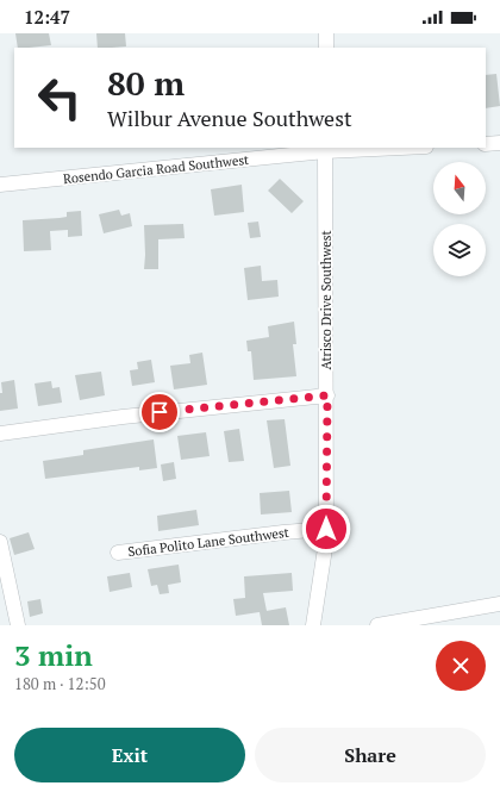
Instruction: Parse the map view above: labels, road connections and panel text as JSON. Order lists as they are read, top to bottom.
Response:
{
  "streets": {
    "street": ["Rosendo Garcia Road Southwest", "Atrisco Drive Southwest", "Sofia Polito Lane Southwest"]
  },
  "crossings": [
    ["Rosendo Garcia Road Southwest", "Atrisco Drive Southwest"],
    ["Atrisco Drive Southwest", "Sofia Polito Lane Southwest"]
  ],
  "north": "top",
  "page": {
    "status": "12:47",
    "turn": ["80 m", "Wilbur Avenue Southwest"],
    "heading": ["3 min", "180 m · 12:50"],
    "buttons": ["Exit", "Share"]
  }
}
